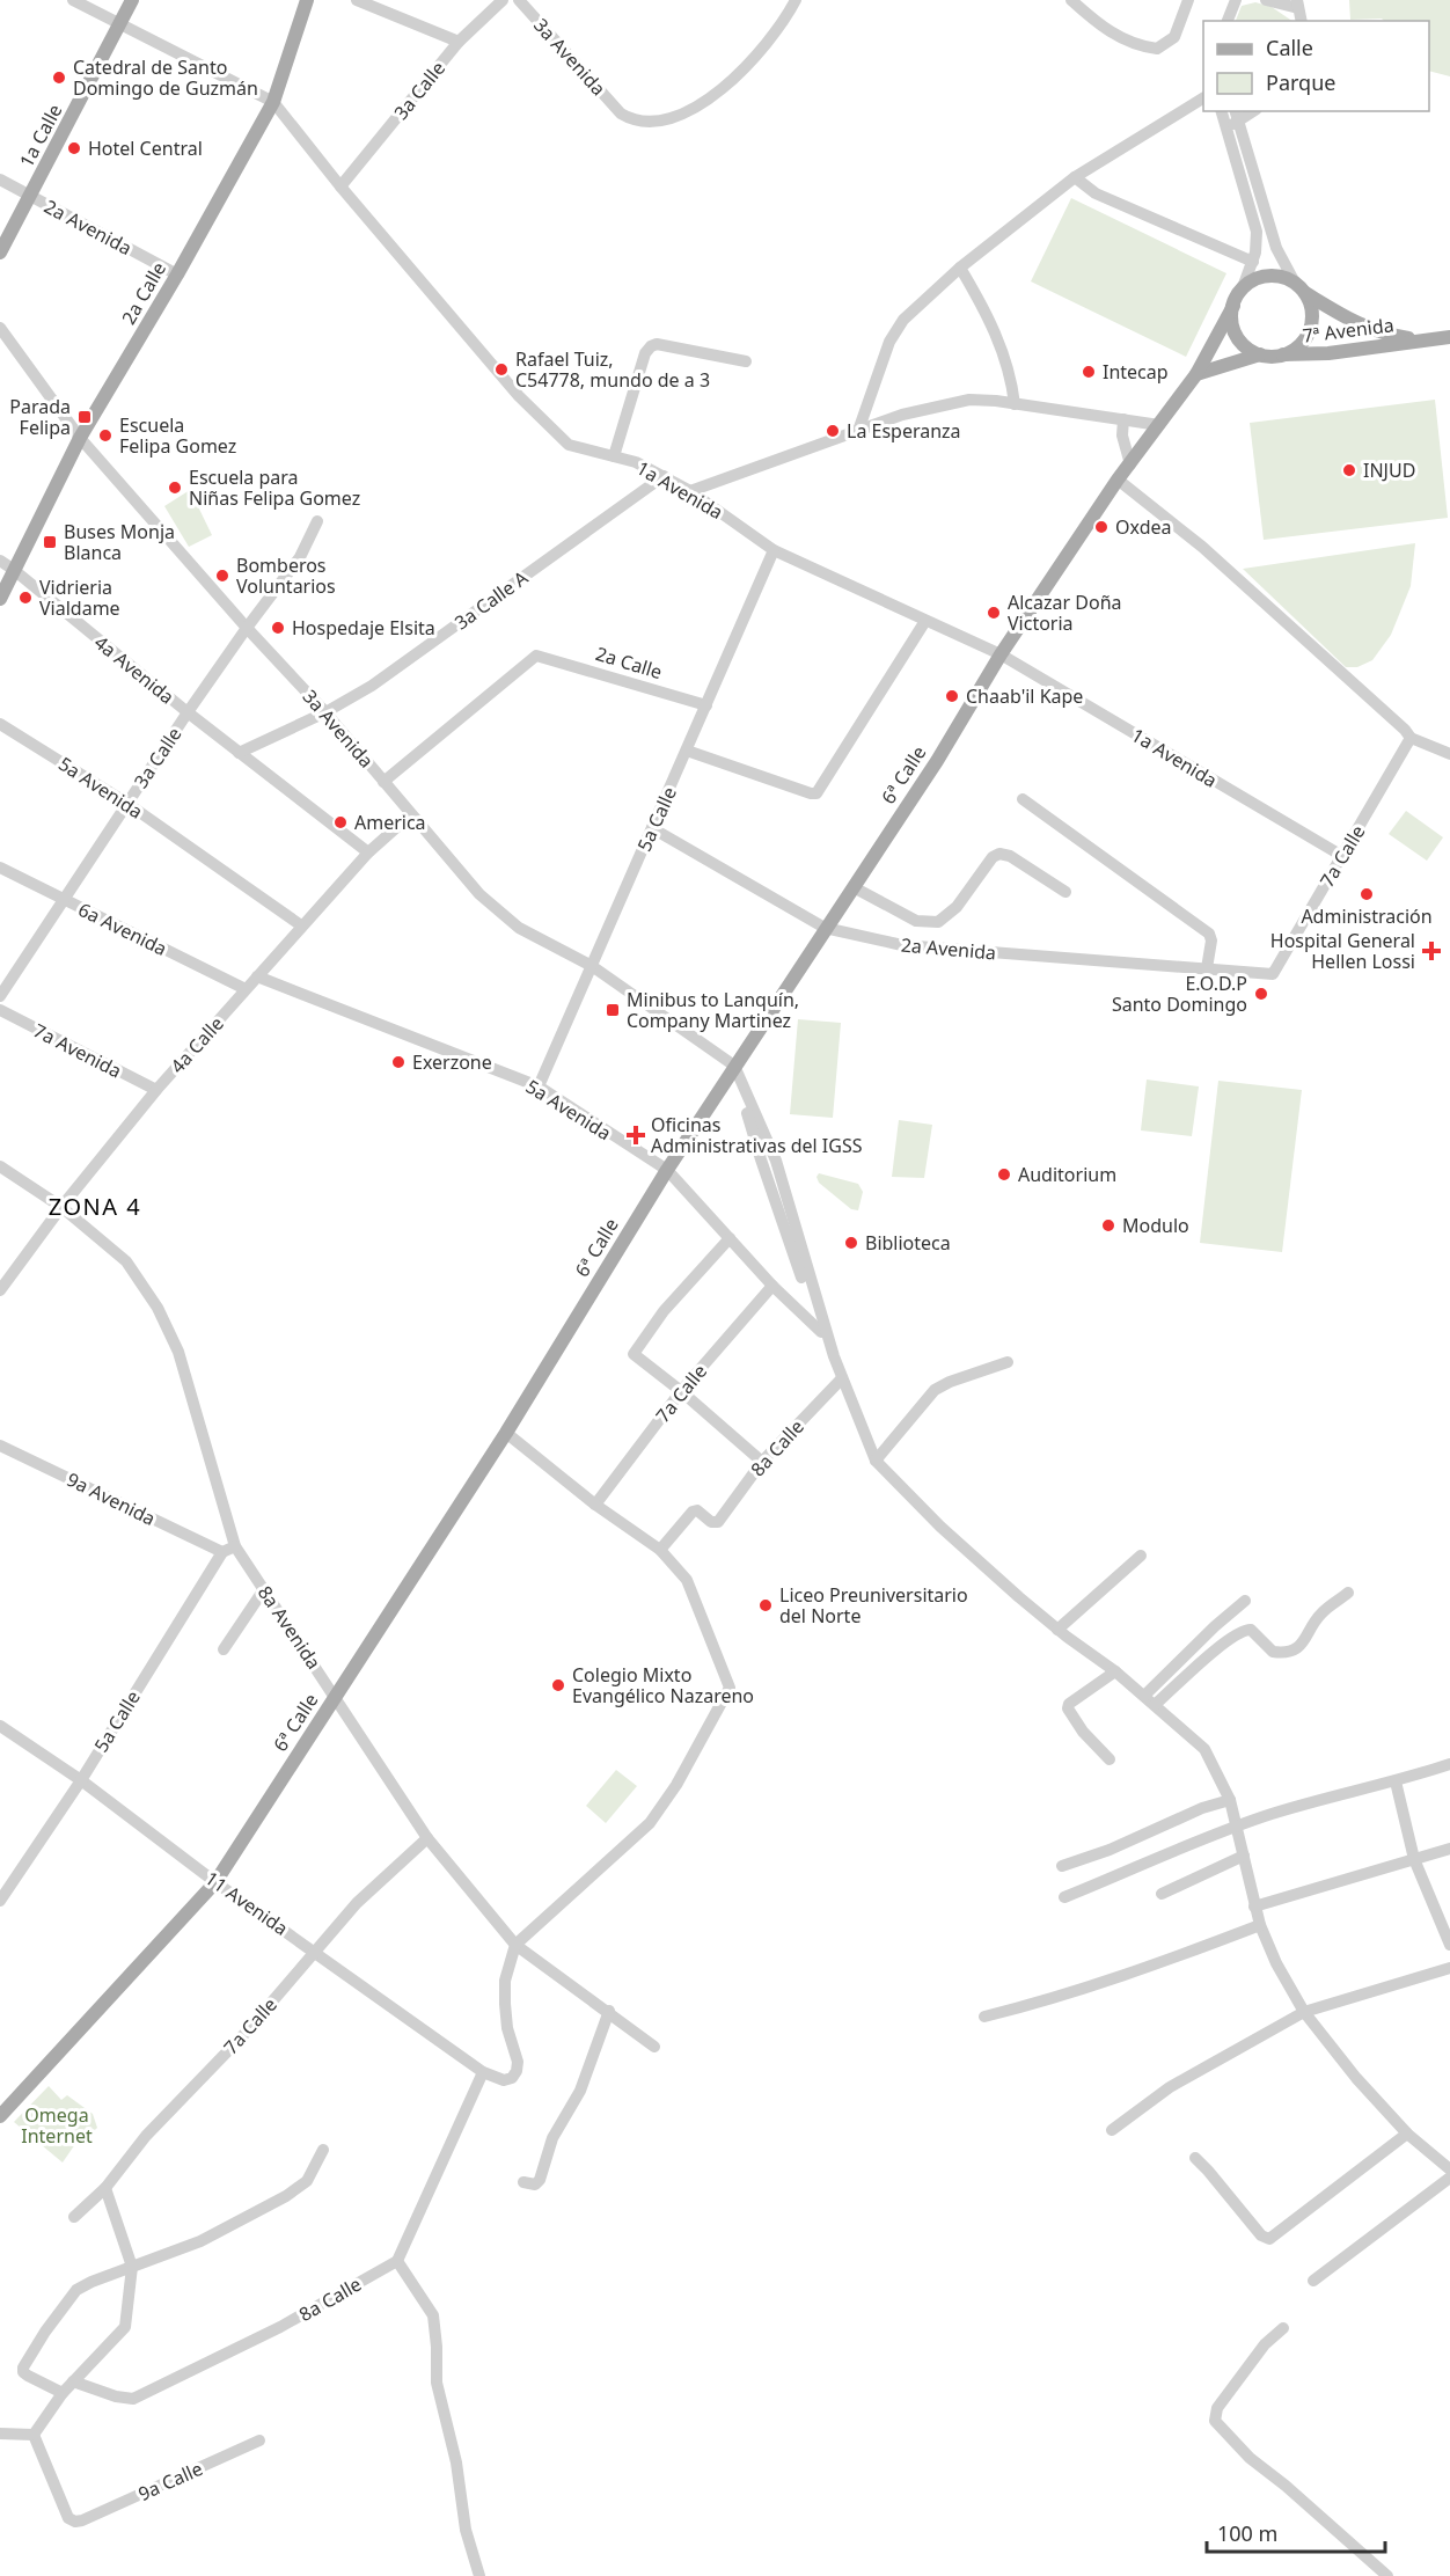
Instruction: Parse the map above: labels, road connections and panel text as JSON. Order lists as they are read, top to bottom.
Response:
{
  "streets": {
    "main road": [
      "1a Calle",
      "2a Calle",
      "7ª Avenida",
      "6ª Calle"
    ],
    "street": [
      "3a Avenida",
      "3a Calle",
      "2a Avenida",
      "1a Avenida",
      "3a Calle A",
      "4a Avenida",
      "5a Avenida",
      "5a Calle",
      "7a Calle",
      "6a Avenida",
      "4a Calle",
      "7a Avenida",
      "8a Calle",
      "9a Avenida",
      "8a Avenida",
      "11 Avenida",
      "9a Calle"
    ]
  },
  "crossings": [
    ["3a Avenida", "3a Calle"],
    ["3a Avenida", "2a Calle"],
    ["3a Avenida", "3a Calle A"],
    ["3a Avenida", "6ª Calle"],
    ["3a Avenida", "5a Calle"],
    ["3a Avenida", "4a Calle"],
    ["3a Calle", "1a Avenida"],
    ["3a Calle", "4a Avenida"],
    ["3a Calle", "5a Avenida"],
    ["3a Calle", "6a Avenida"],
    ["1a Calle", "2a Avenida"],
    ["1a Calle", "1a Avenida"],
    ["2a Avenida", "2a Calle"],
    ["2a Avenida", "6ª Calle"],
    ["2a Avenida", "5a Calle"],
    ["2a Avenida", "7a Calle"],
    ["2a Calle", "1a Avenida"],
    ["2a Calle", "4a Avenida"],
    ["2a Calle", "5a Calle"],
    ["7ª Avenida", "6ª Calle"],
    ["1a Avenida", "3a Calle A"],
    ["1a Avenida", "6ª Calle"],
    ["1a Avenida", "5a Calle"],
    ["1a Avenida", "7a Calle"],
    ["3a Calle A", "4a Avenida"],
    ["4a Avenida", "4a Calle"],
    ["6ª Calle", "5a Avenida"],
    ["6ª Calle", "8a Avenida"],
    ["6ª Calle", "11 Avenida"],
    ["5a Avenida", "5a Calle"],
    ["5a Avenida", "7a Calle"],
    ["5a Avenida", "4a Calle"],
    ["5a Calle", "9a Avenida"],
    ["5a Calle", "11 Avenida"],
    ["7a Calle", "8a Avenida"],
    ["7a Calle", "11 Avenida"],
    ["6a Avenida", "4a Calle"],
    ["4a Calle", "7a Avenida"],
    ["4a Calle", "8a Avenida"]
  ],
  "districts": ["ZONA 4"],
  "parks": ["Omega Internet"],
  "places": {
    "other": [
      "Catedral de Santo Domingo de Guzmán",
      "Hotel Central",
      "Rafael Tuiz, C54778, mundo de a 3",
      "Intecap",
      "La Esperanza",
      "Escuela Felipa Gomez",
      "INJUD",
      "Escuela para Niñas Felipa Gomez",
      "Oxdea",
      "Bomberos Voluntarios",
      "Vidrieria Vialdame",
      "Alcazar Doña Victoria",
      "Hospedaje Elsita",
      "Chaab'il Kape",
      "America",
      "Administración",
      "E.O.D.P Santo Domingo",
      "Exerzone",
      "Auditorium",
      "Modulo",
      "Biblioteca",
      "Liceo Preuniversitario del Norte",
      "Colegio Mixto Evangélico Nazareno"
    ],
    "transit": ["Parada Felipa", "Buses Monja Blanca", "Minibus to Lanquín, Company Martinez"],
    "health": ["Hospital General Hellen Lossi", "Oficinas Administrativas del IGSS"]
  },
  "legend": ["Calle", "Parque"],
  "scale_bar": "100 m"
}
